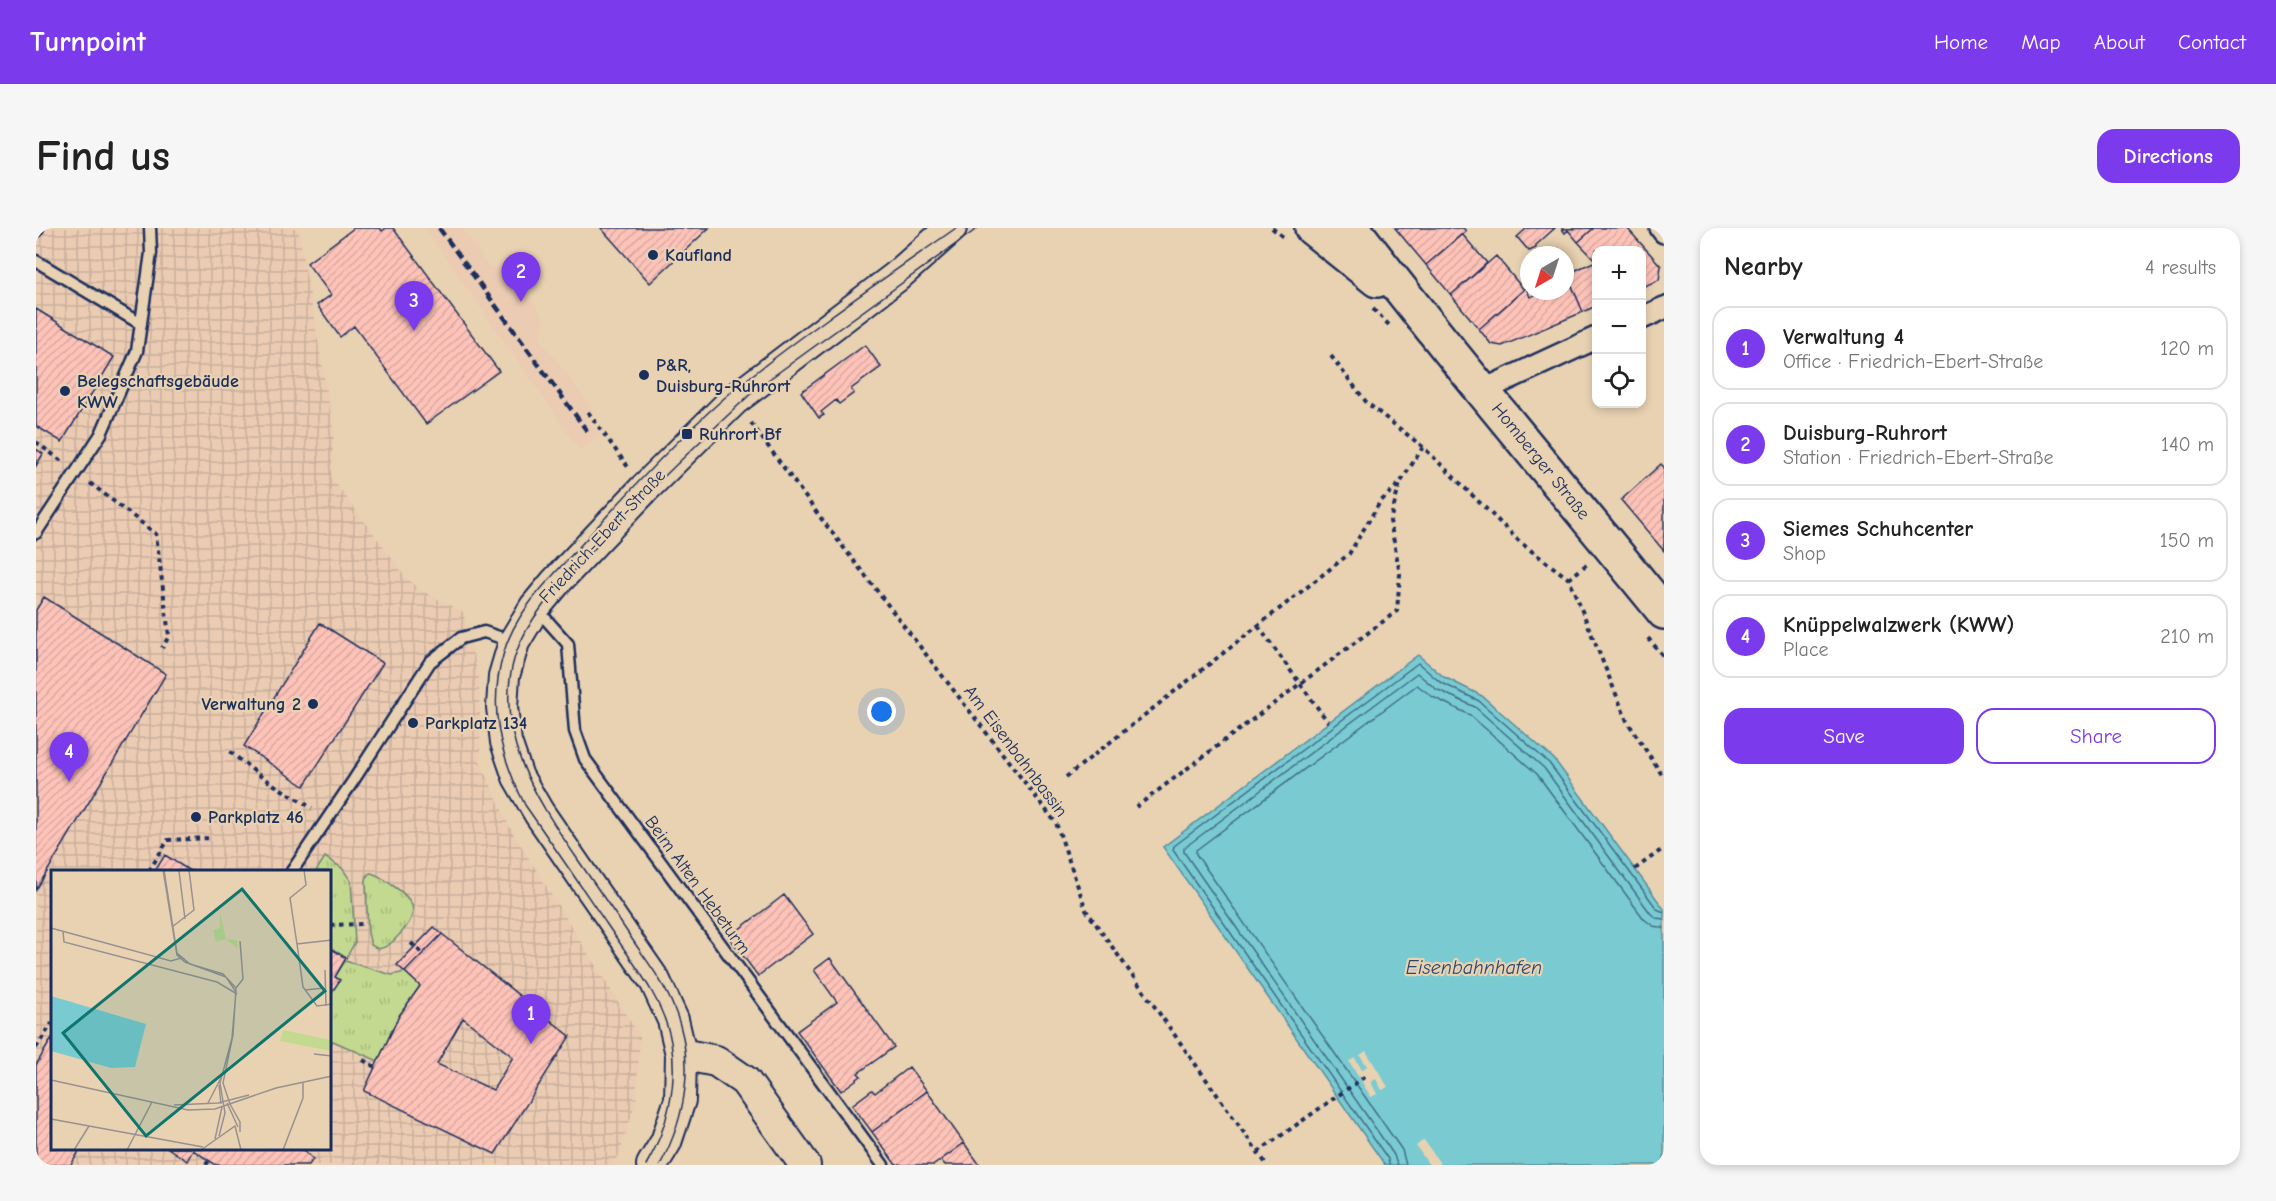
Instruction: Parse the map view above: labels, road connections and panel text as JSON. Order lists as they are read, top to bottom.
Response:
{
  "streets": {
    "main road": ["Homberger Straße", "Friedrich-Ebert-Straße"],
    "lane": ["Beim Alten Hebeturm"],
    "path": ["Am Eisenbahnbassin"]
  },
  "crossings": [
    ["Friedrich-Ebert-Straße", "Am Eisenbahnbassin"],
    ["Friedrich-Ebert-Straße", "Beim Alten Hebeturm"]
  ],
  "water": ["Eisenbahnhafen"],
  "places": {
    "other": [
      "Kaufland",
      "P&R, Duisburg-Ruhrort",
      "Belegschaftsgebäude KWW",
      "Verwaltung 2",
      "Parkplatz 134",
      "Parkplatz 46"
    ],
    "transit": ["Ruhrort Bf"]
  },
  "north": "bottom left",
  "page": {
    "header": "Turnpoint",
    "nav": [
      "Home",
      "Map",
      "About",
      "Contact"
    ],
    "buttons": [
      "Directions",
      ["Save", "Share"]
    ],
    "title": "Find us",
    "heading": ["Nearby", "4 results"],
    "map_buttons": ["+", "−"],
    "pins": [
      "2",
      "3",
      "4",
      "1"
    ],
    "list": [
      {
        "mark": "1",
        "name": "Verwaltung 4",
        "note": "Office · Friedrich-Ebert-Straße",
        "value": "120 m"
      },
      {
        "mark": "2",
        "name": "Duisburg-Ruhrort",
        "note": "Station · Friedrich-Ebert-Straße",
        "value": "140 m"
      },
      {
        "mark": "3",
        "name": "Siemes Schuhcenter",
        "note": "Shop",
        "value": "150 m"
      },
      {
        "mark": "4",
        "name": "Knüppelwalzwerk (KWW)",
        "note": "Place",
        "value": "210 m"
      }
    ]
  }
}
